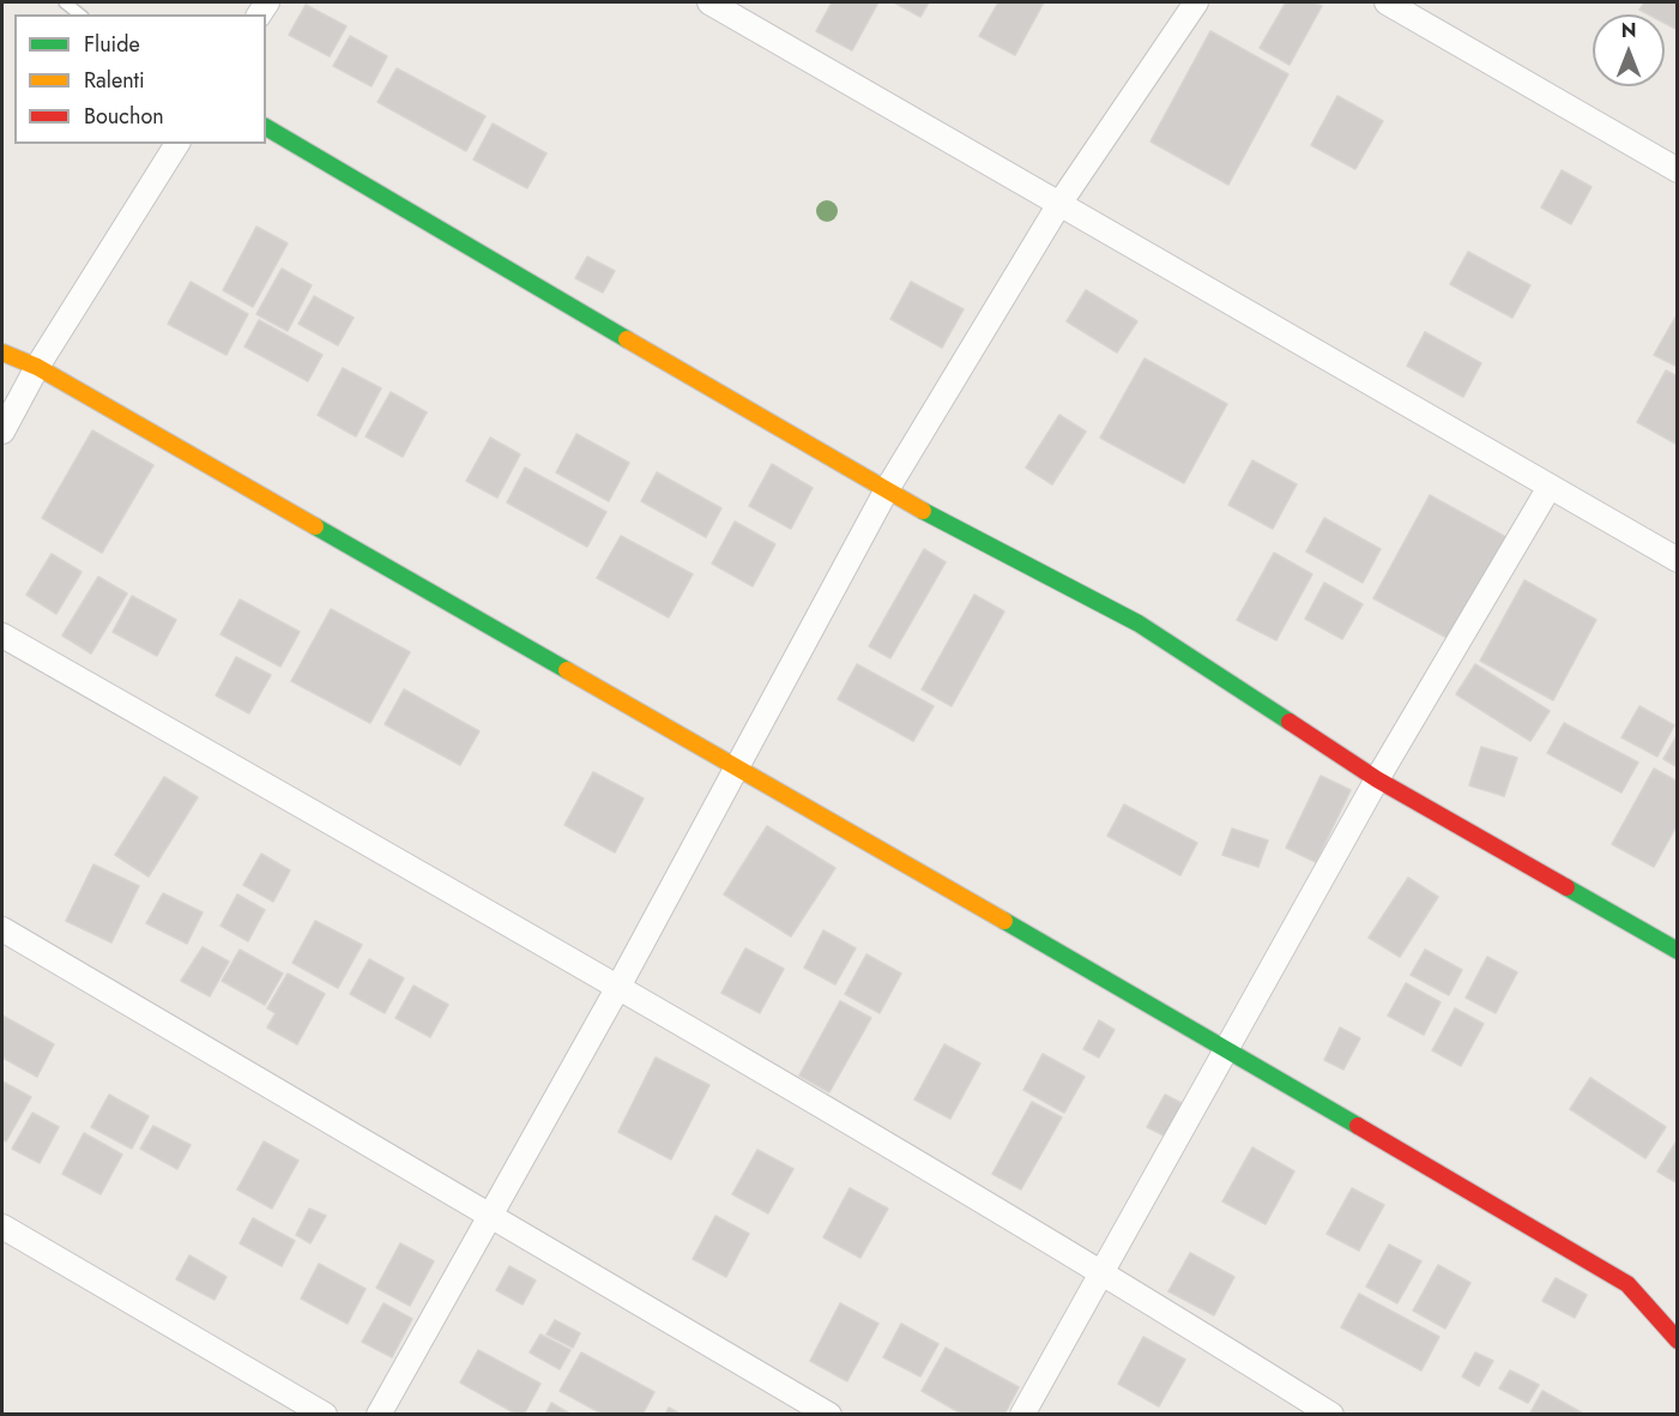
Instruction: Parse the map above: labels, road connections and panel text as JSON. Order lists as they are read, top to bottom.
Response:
{
  "legend": ["Fluide", "Ralenti", "Bouchon"],
  "north": "top"
}
